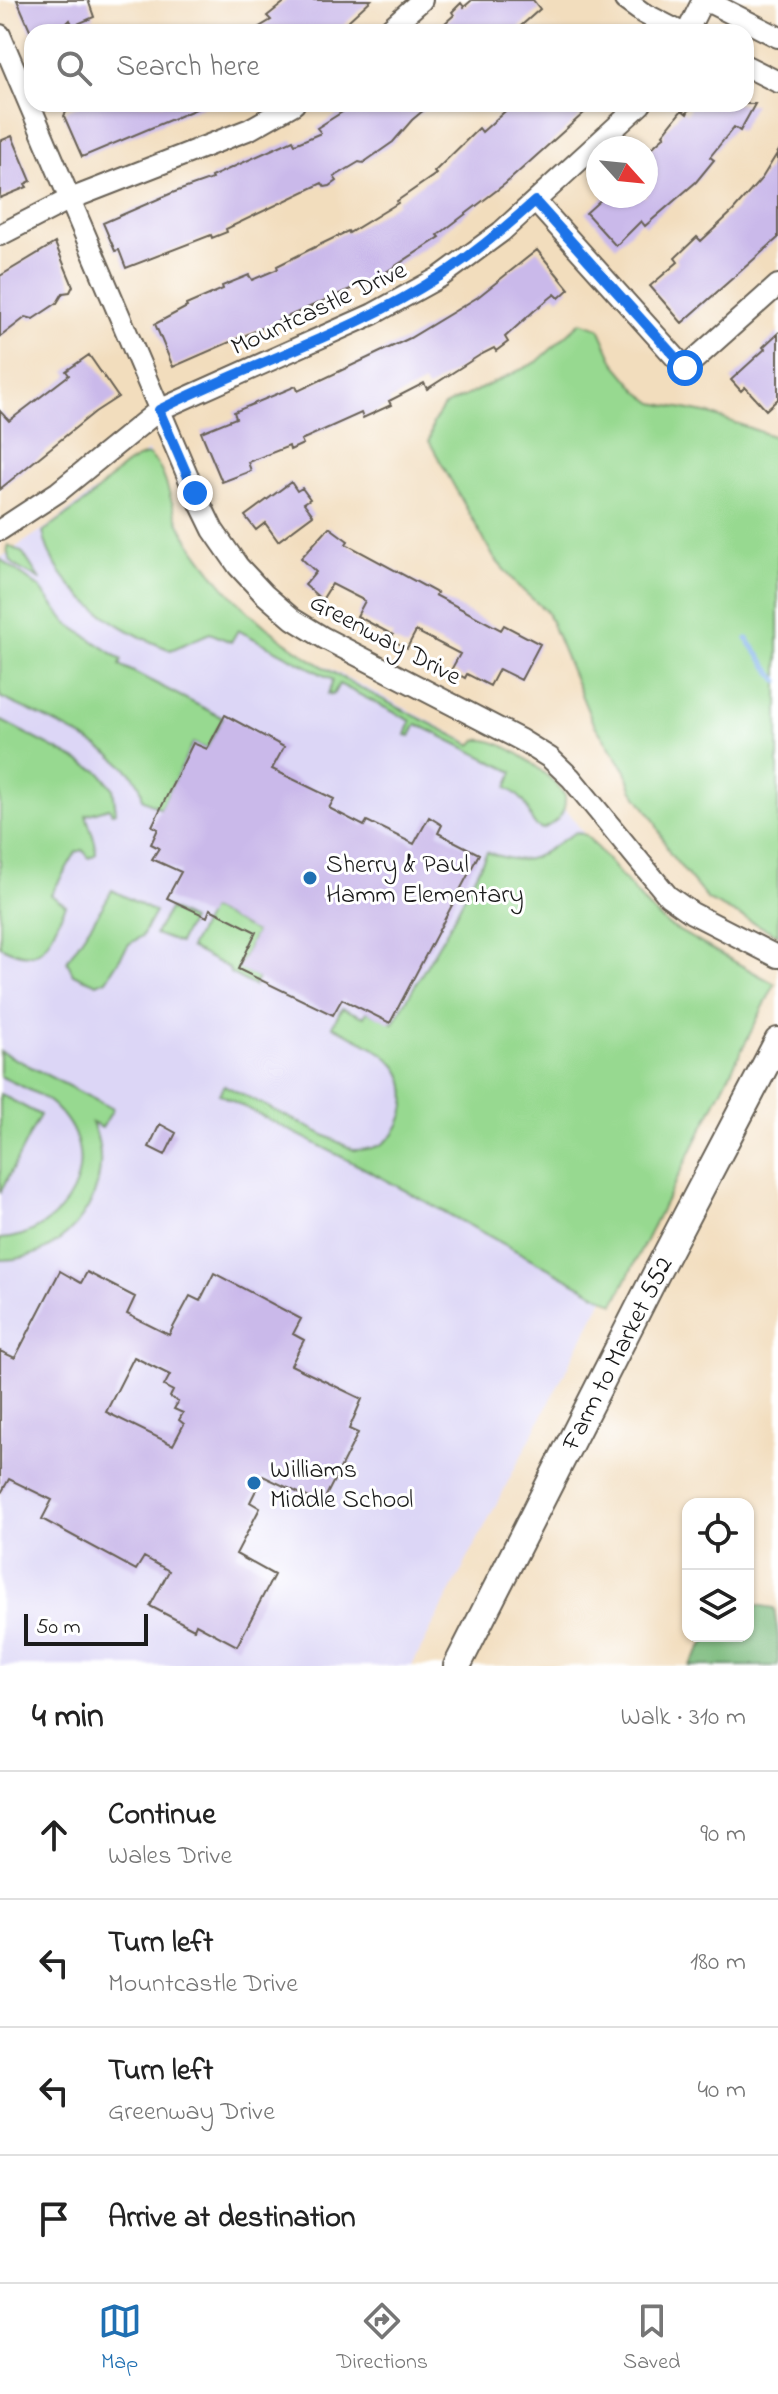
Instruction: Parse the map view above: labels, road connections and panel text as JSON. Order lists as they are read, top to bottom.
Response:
{
  "streets": {
    "main road": ["Farm to Market 552"],
    "street": ["Mountcastle Drive", "Greenway Drive"]
  },
  "crossings": [
    ["Mountcastle Drive", "Greenway Drive"]
  ],
  "places": ["Sherry & Paul Hamm Elementary", "Williams Middle School"],
  "scale_bar": "50 m",
  "north": "bottom right",
  "page": {
    "search": "Search here",
    "scale": "50 m",
    "heading": ["4 min", "Walk · 310 m"],
    "list": [
      ["Continue", "Wales Drive", "90 m"],
      ["Turn left", "Mountcastle Drive", "180 m"],
      ["Turn left", "Greenway Drive", "40 m"],
      "Arrive at destination"
    ],
    "nav": ["Map", "Directions", "Saved"]
  }
}
